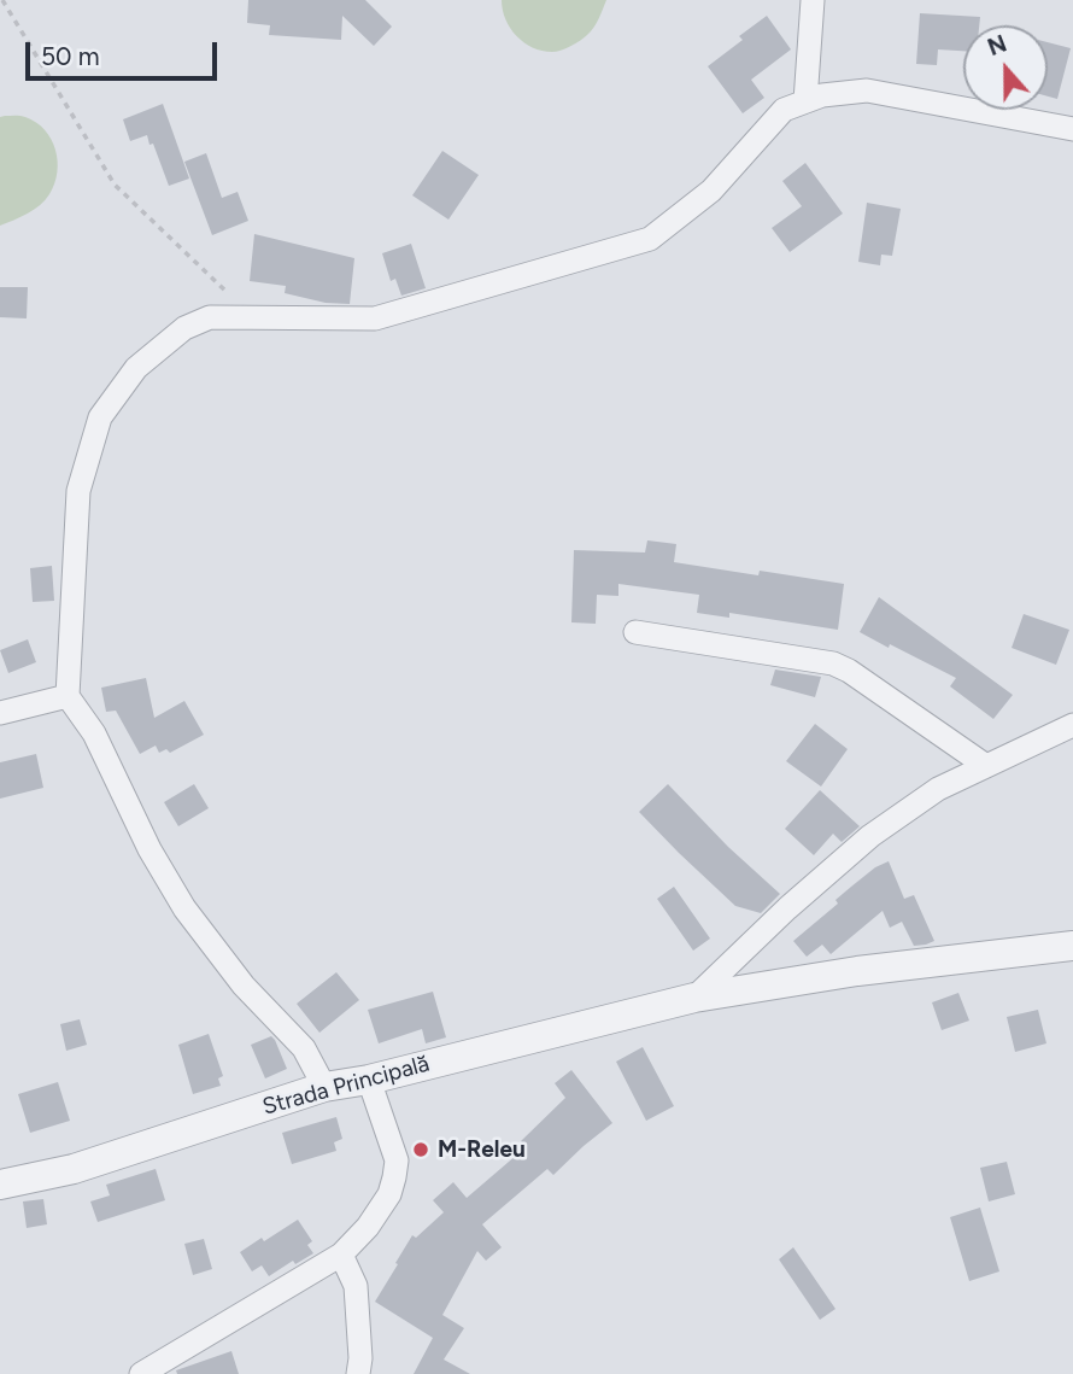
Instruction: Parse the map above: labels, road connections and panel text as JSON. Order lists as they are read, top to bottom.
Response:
{
  "streets": {
    "street": ["Strada Principală"]
  },
  "places": ["M-Releu"],
  "scale_bar": "50 m",
  "north": "top"
}
